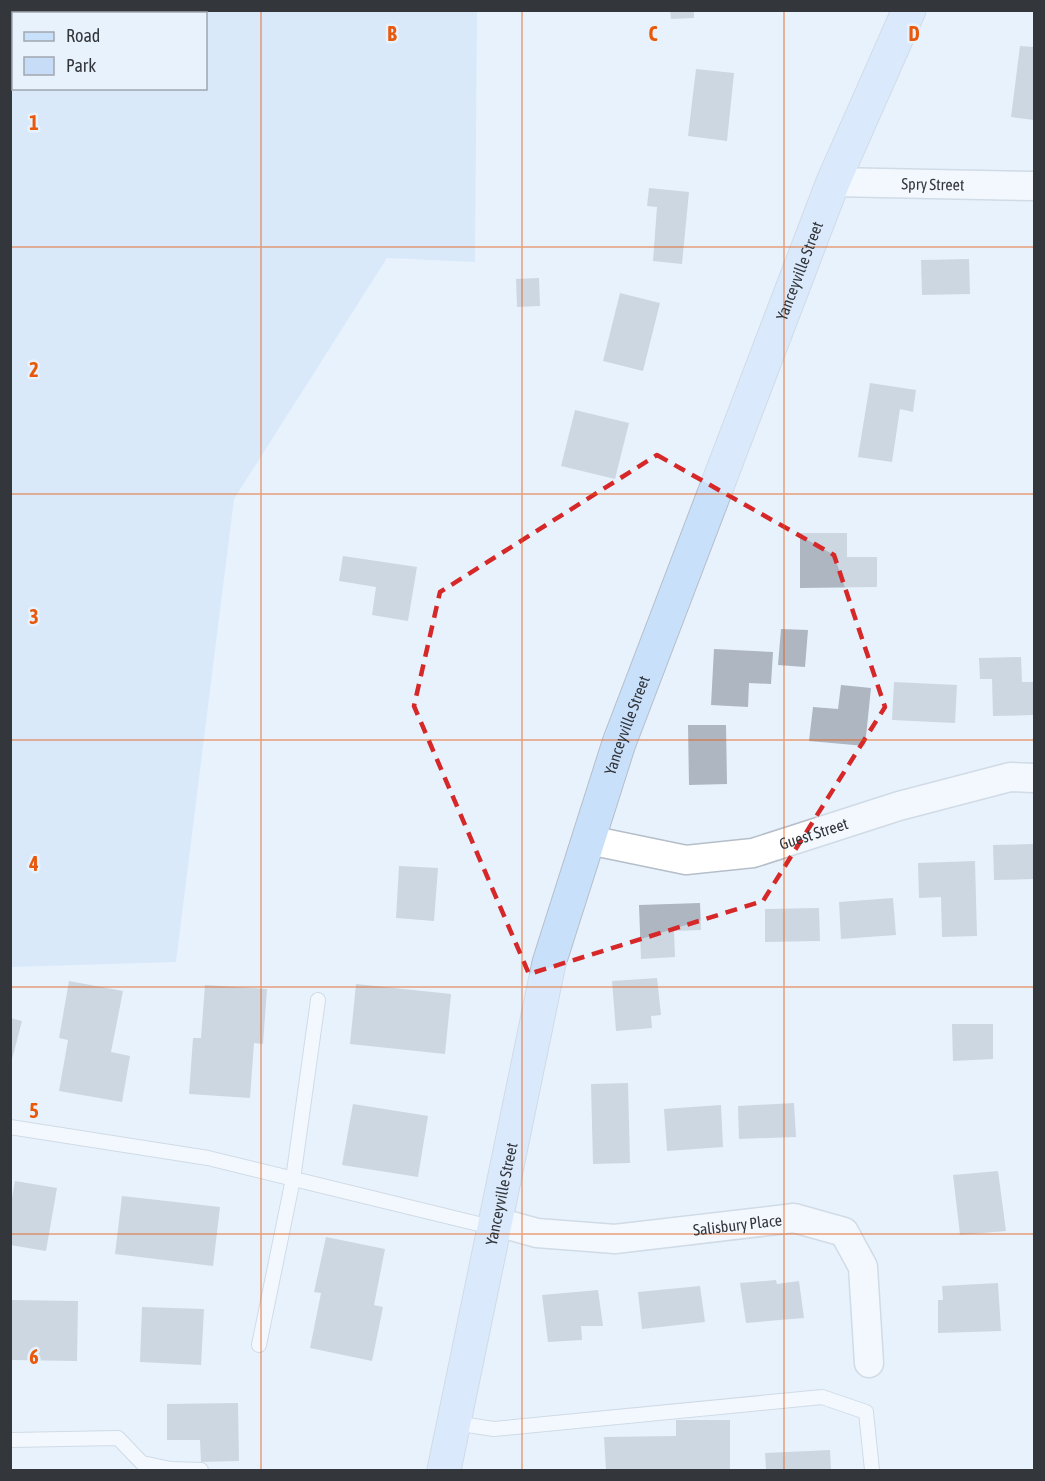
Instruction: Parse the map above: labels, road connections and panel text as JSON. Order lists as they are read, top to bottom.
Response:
{
  "streets": {
    "main road": ["Yanceyville Street"],
    "street": ["Spry Street", "Guest Street", "Salisbury Place"]
  },
  "crossings": [
    ["Spry Street", "Yanceyville Street"],
    ["Yanceyville Street", "Guest Street"],
    ["Yanceyville Street", "Salisbury Place"]
  ],
  "legend": ["Road", "Park"],
  "grid": {
    "columns": ["B", "C", "D"],
    "rows": [
      "1",
      "2",
      "3",
      "4",
      "5",
      "6"
    ]
  }
}
